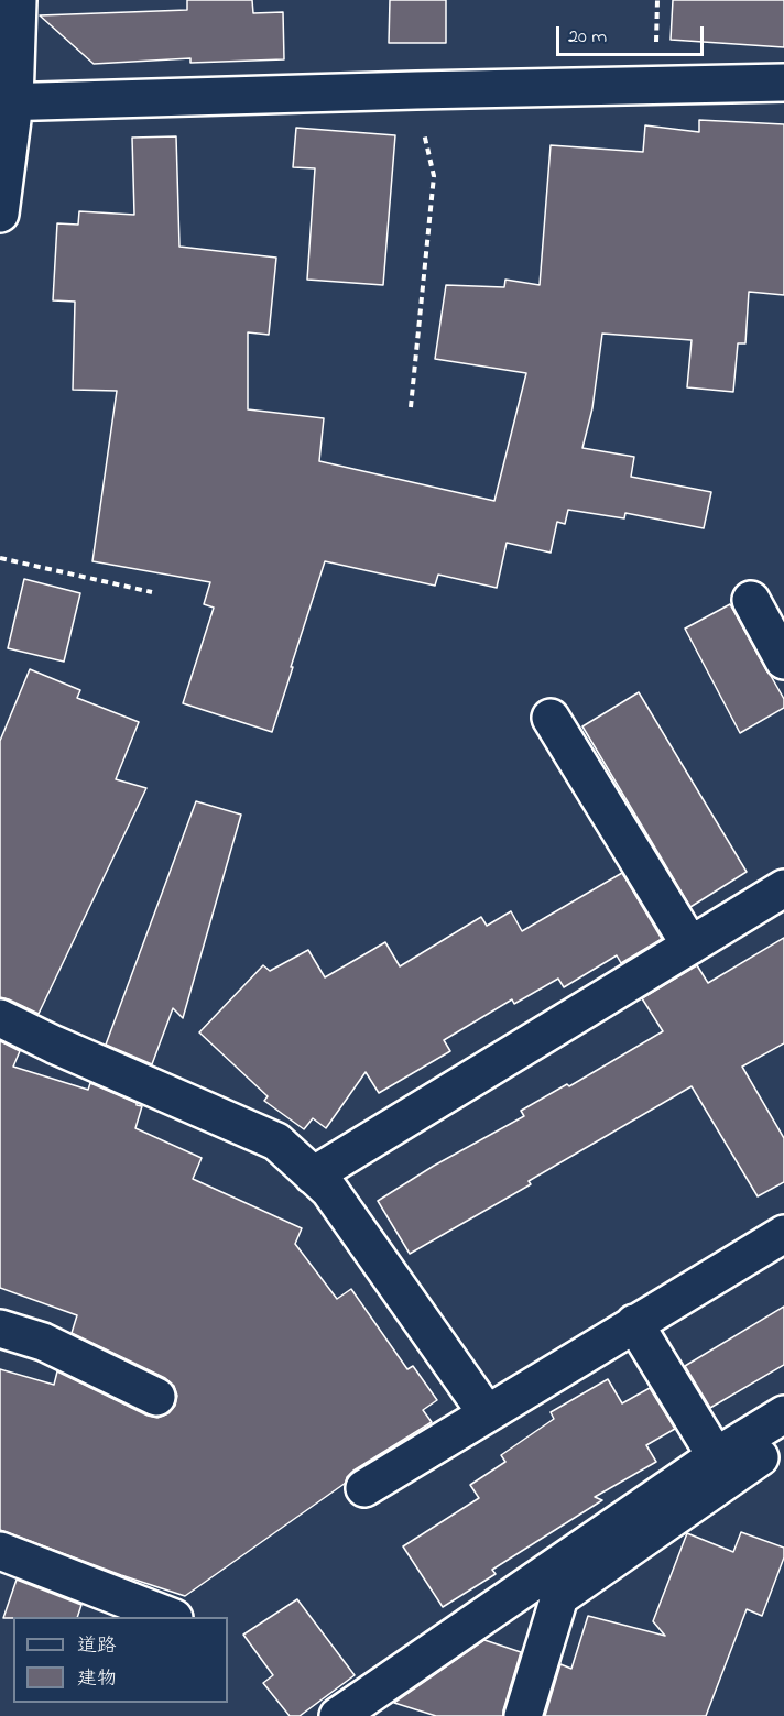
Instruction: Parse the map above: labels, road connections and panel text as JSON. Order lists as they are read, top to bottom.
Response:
{
  "legend": ["道路", "建物"],
  "scale_bar": "20 m"
}
